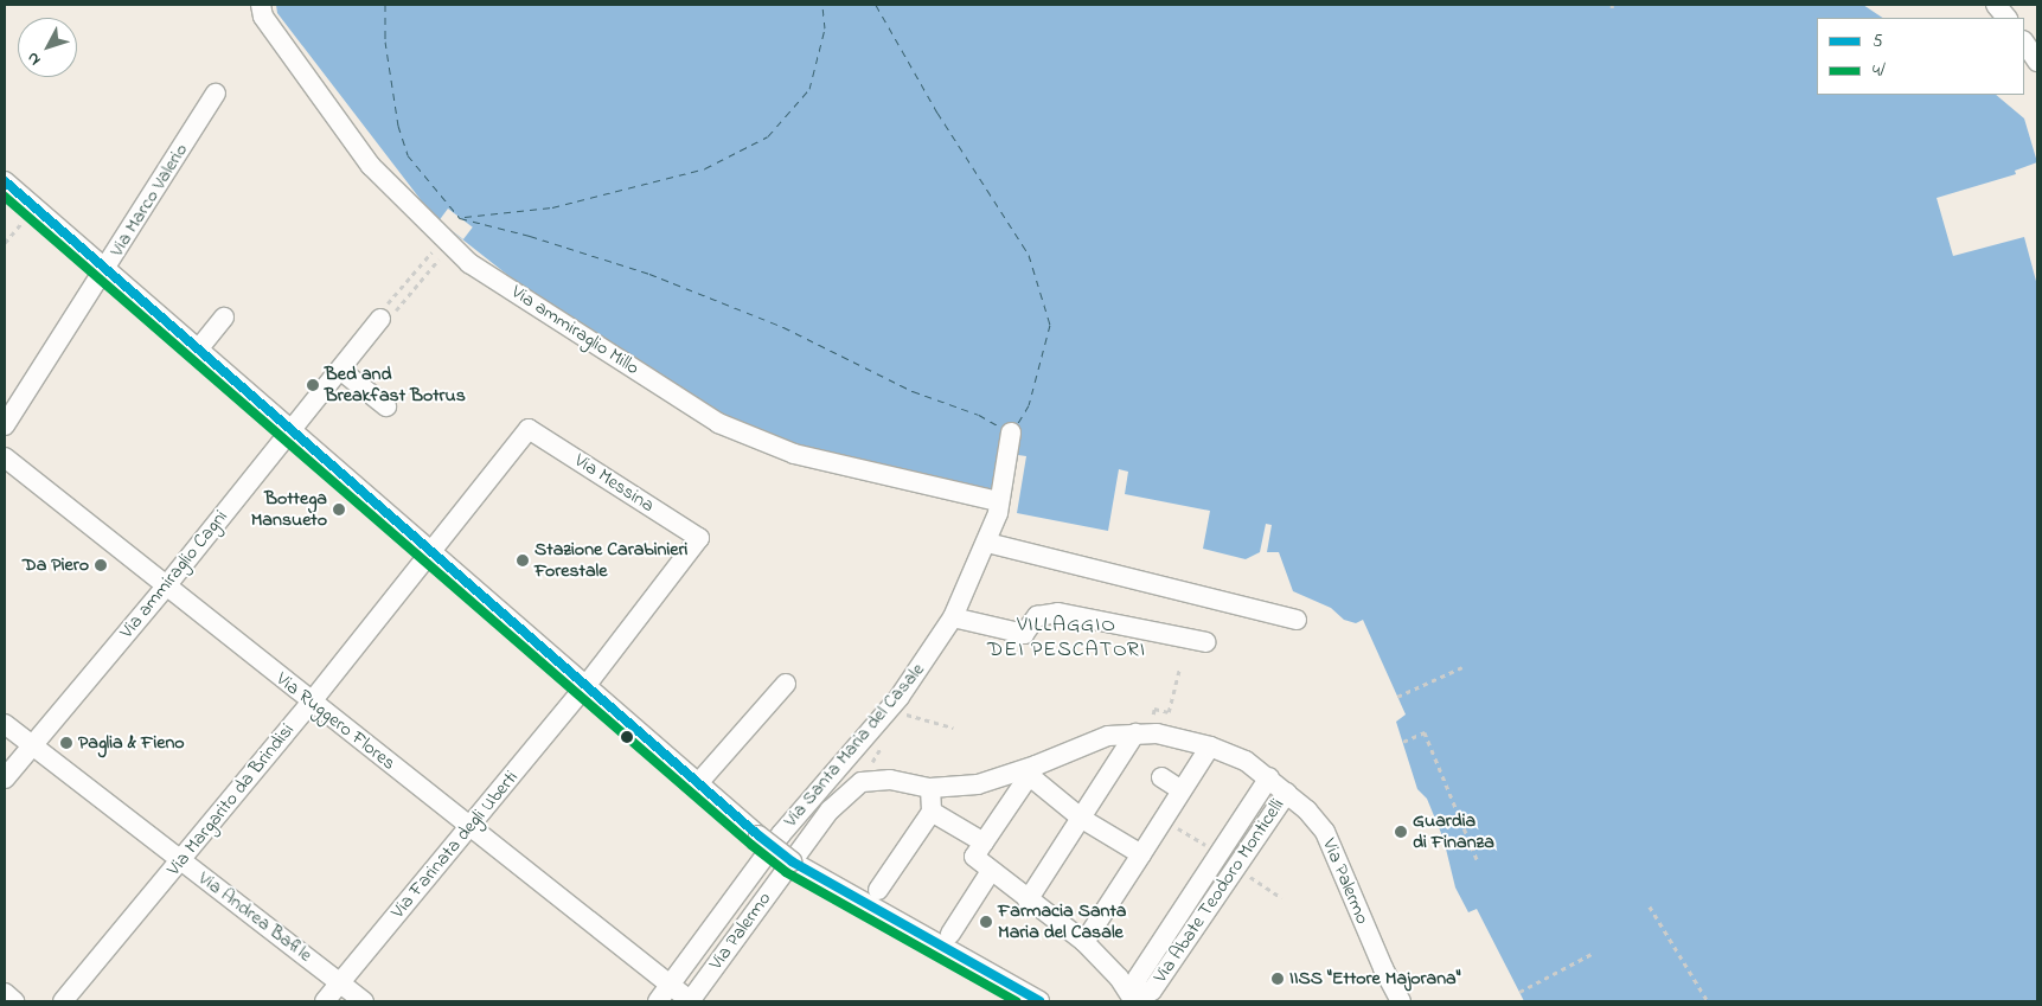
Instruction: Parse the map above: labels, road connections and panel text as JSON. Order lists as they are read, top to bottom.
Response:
{
  "streets": {
    "street": [
      "Via Marco Valerio",
      "Via ammiraglio Millo",
      "Via Messina",
      "Via ammiraglio Cagni",
      "Via Ruggero Flores",
      "Via Santa Maria del Casale",
      "Via Margarito da Brindisi",
      "Via Farinata degli Uberti",
      "Via Palermo",
      "Via Abate Teodoro Monticelli",
      "Via Andrea Bafile"
    ]
  },
  "crossings": [
    ["Via ammiraglio Millo", "Via Santa Maria del Casale"],
    ["Via Messina", "Via Margarito da Brindisi"],
    ["Via Messina", "Via Farinata degli Uberti"],
    ["Via ammiraglio Cagni", "Via Ruggero Flores"],
    ["Via ammiraglio Cagni", "Via Andrea Bafile"],
    ["Via Ruggero Flores", "Via Santa Maria del Casale"],
    ["Via Ruggero Flores", "Via Margarito da Brindisi"],
    ["Via Ruggero Flores", "Via Farinata degli Uberti"],
    ["Via Ruggero Flores", "Via Palermo"],
    ["Via Margarito da Brindisi", "Via Andrea Bafile"],
    ["Via Farinata degli Uberti", "Via Andrea Bafile"],
    ["Via Palermo", "Via Abate Teodoro Monticelli"]
  ],
  "districts": ["VILLAGGIO DEI PESCATORI"],
  "places": [
    "Bed and Breakfast Botrus",
    "Bottega Mansueto",
    "Stazione Carabinieri Forestale",
    "Da Piero",
    "Paglia & Fieno",
    "Guardia di Finanza",
    "Farmacia Santa Maria del Casale",
    "IISS \"Ettore Majorana\""
  ],
  "lines": ["transit line 5", "transit line 4/"],
  "legend": ["5", "4/"],
  "north": "bottom left"
}
